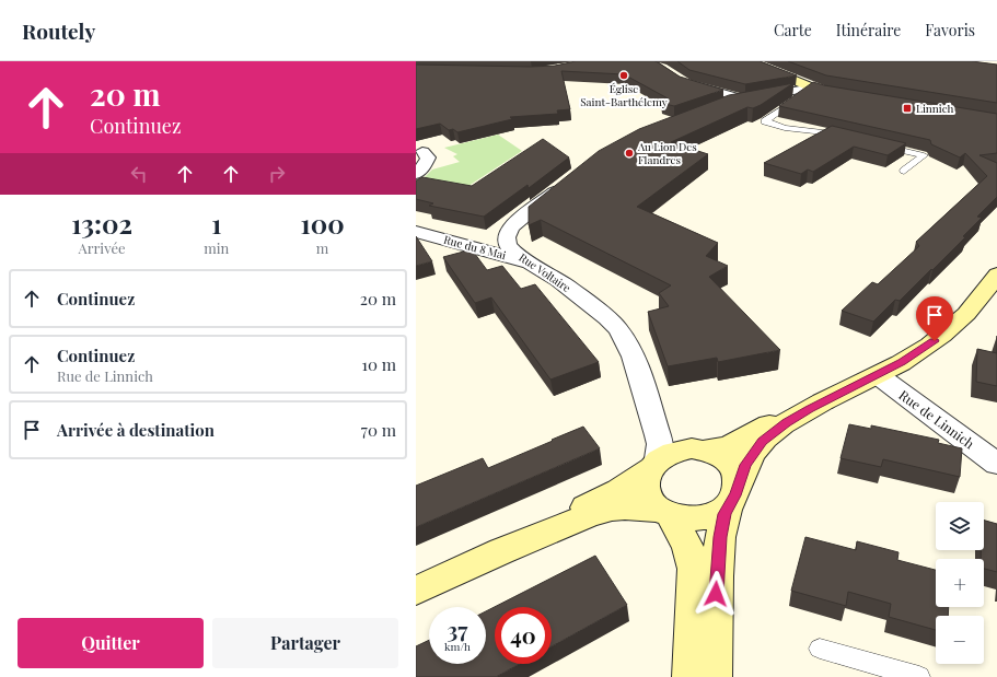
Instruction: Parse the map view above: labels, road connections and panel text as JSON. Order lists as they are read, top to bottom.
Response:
{
  "streets": {
    "street": ["Rue du 8 Mai", "Rue Voltaire", "Rue de Linnich"]
  },
  "crossings": [
    ["Rue du 8 Mai", "Rue Voltaire"]
  ],
  "places": {
    "other": ["Église Saint-Barthélemy", "Au Lion Des Flandres"],
    "transit": ["Linnich"]
  },
  "page": {
    "header": "Routely",
    "nav": ["Carte", "Itinéraire", "Favoris"],
    "turn": ["20 m", "Continuez"],
    "eta": [
      "13:02",
      "Arrivée",
      "1",
      "min",
      "100",
      "m"
    ],
    "list": [
      {
        "name": "Continuez",
        "value": "20 m"
      },
      {
        "name": "Continuez",
        "note": "Rue de Linnich",
        "value": "10 m"
      },
      {
        "name": "Arrivée à destination",
        "value": "70 m"
      }
    ],
    "map_buttons": ["+", "−"],
    "speed": "37 km/h",
    "limit": "40",
    "buttons": ["Quitter", "Partager"]
  }
}
